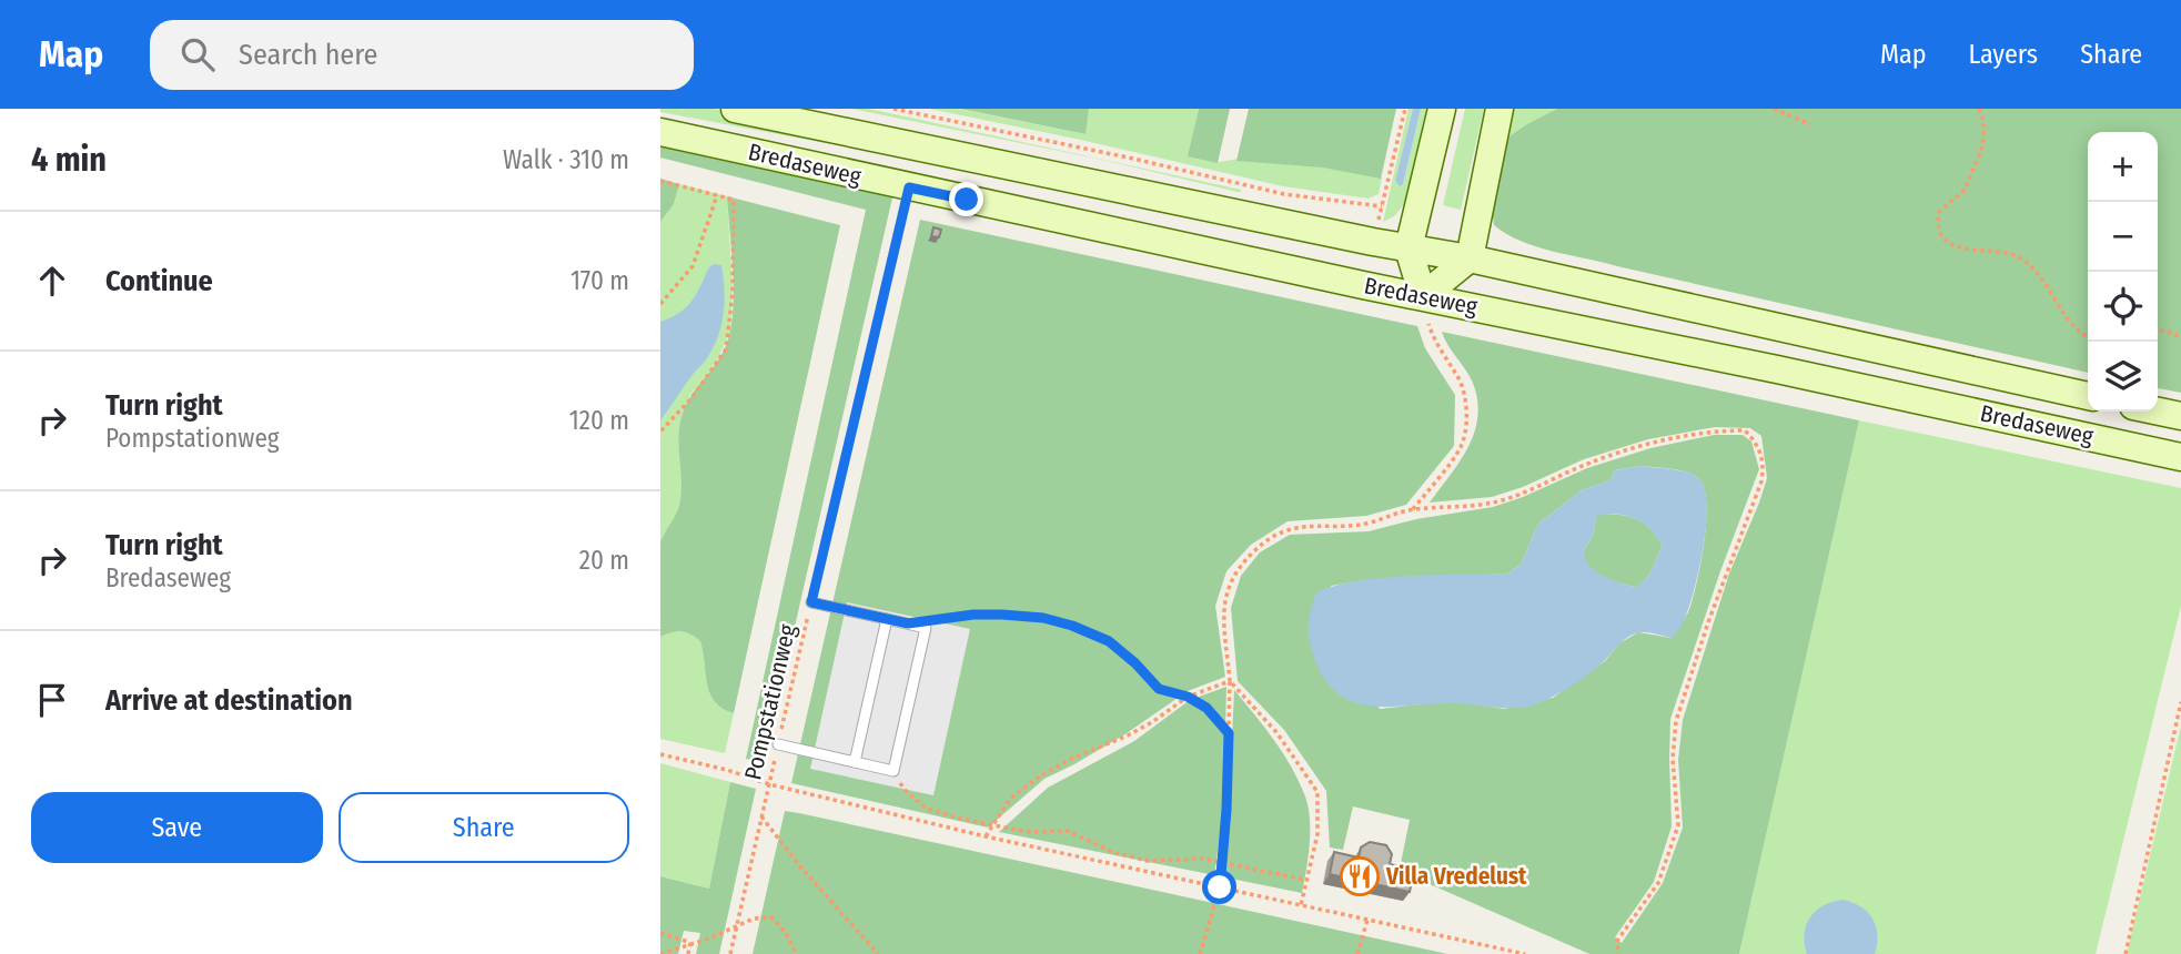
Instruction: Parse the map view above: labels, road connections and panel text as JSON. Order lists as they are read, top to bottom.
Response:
{
  "streets": {
    "main road": ["Bredaseweg"],
    "path": ["Pompstationweg"]
  },
  "crossings": [
    ["Bredaseweg", "Pompstationweg"]
  ],
  "places": {
    "restaurant": ["Villa Vredelust"]
  },
  "page": {
    "header": "Map",
    "search": "Search here",
    "nav": ["Map", "Layers", "Share"],
    "heading": ["4 min", "Walk · 310 m"],
    "map_buttons": ["+", "−"],
    "list": [
      ["Continue", "170 m"],
      ["Turn right", "Pompstationweg", "120 m"],
      ["Turn right", "Bredaseweg", "20 m"],
      "Arrive at destination"
    ],
    "buttons": ["Save", "Share"]
  }
}
